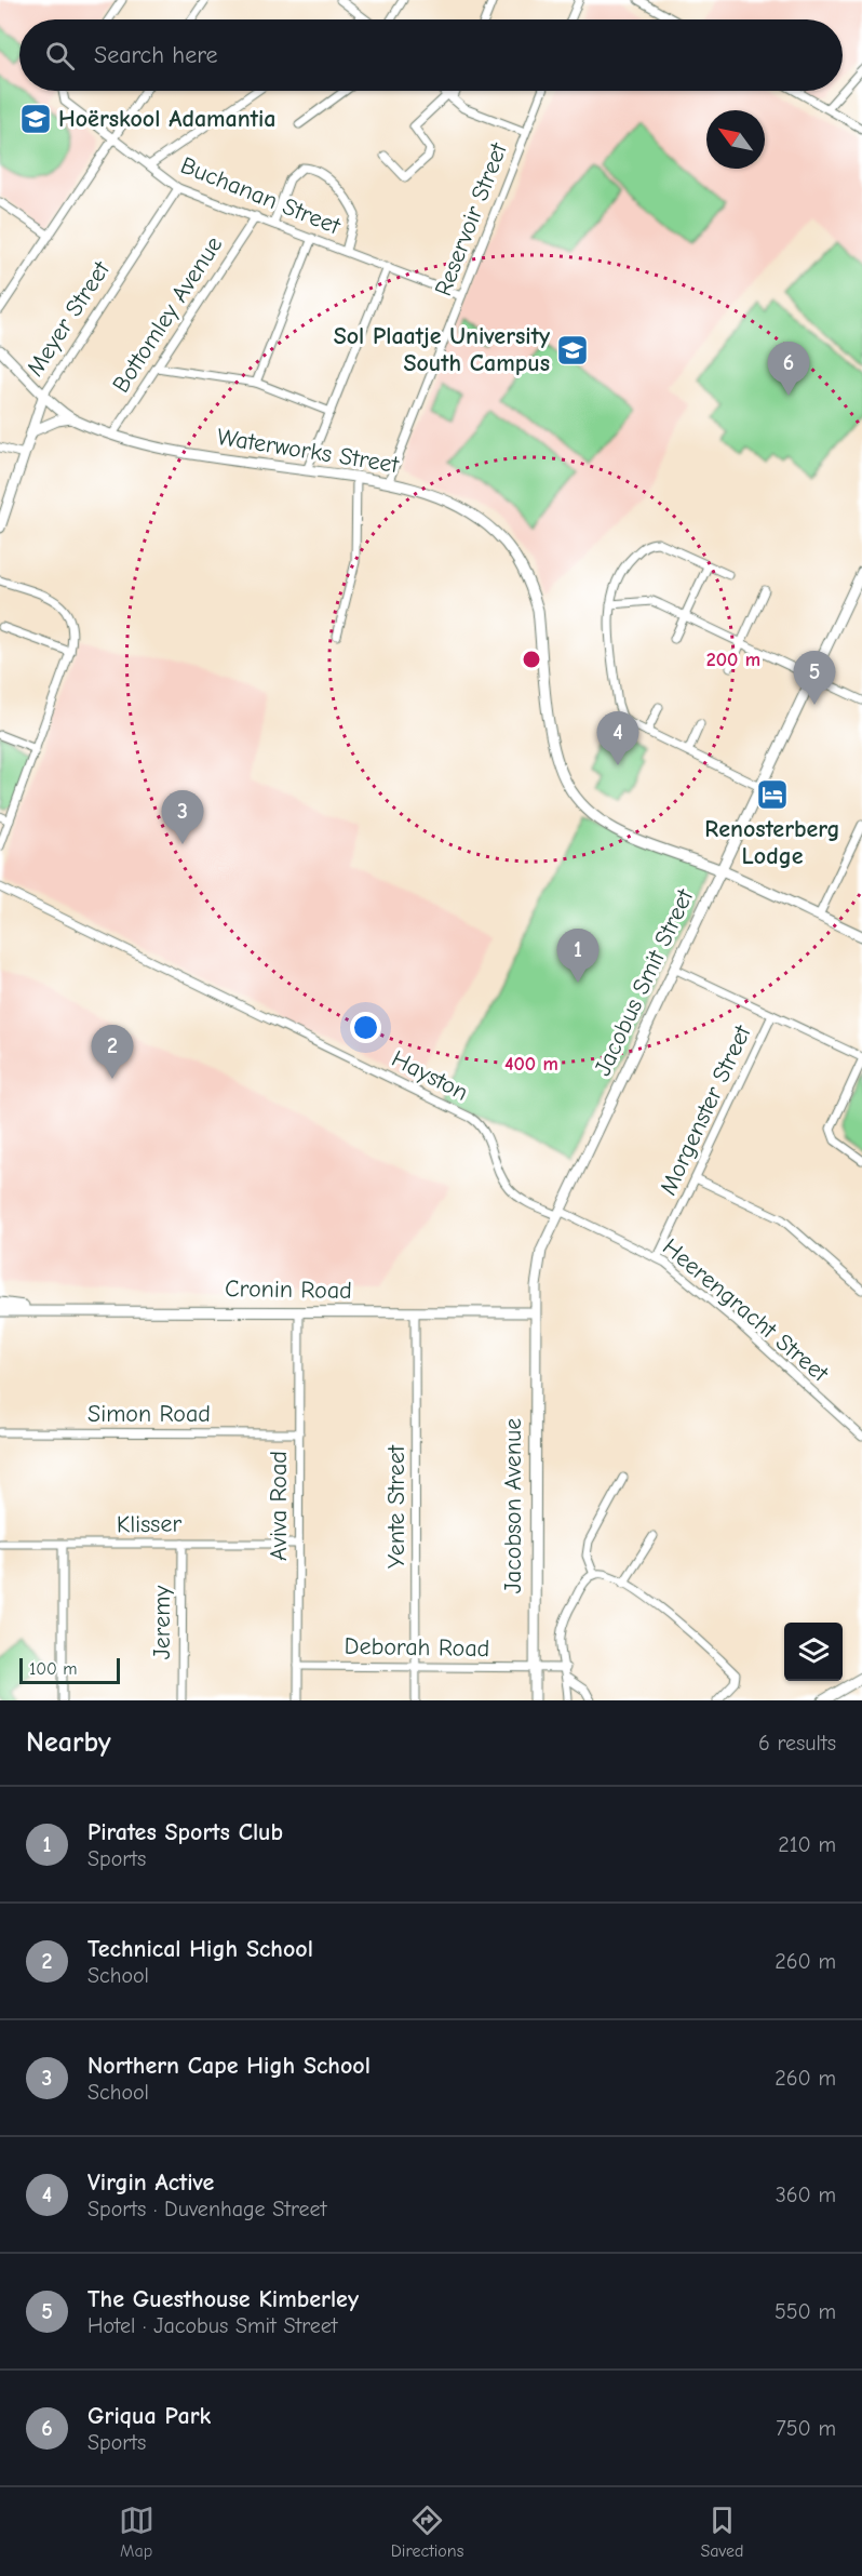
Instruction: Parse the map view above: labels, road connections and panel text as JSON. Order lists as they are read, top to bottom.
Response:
{
  "streets": {
    "street": [
      "Buchanan Street",
      "Reservoir Street",
      "Bottomley Avenue",
      "Meyer Street",
      "Waterworks Street",
      "Jacobus Smit Street",
      "Hayston",
      "Morgenster Street",
      "Cronin Road",
      "Heerengracht Street",
      "Simon Road",
      "Aviva Road",
      "Jacobson Avenue",
      "Yente Street",
      "Klisser",
      "Jeremy",
      "Deborah Road"
    ]
  },
  "crossings": [
    ["Buchanan Street", "Reservoir Street"],
    ["Buchanan Street", "Bottomley Avenue"],
    ["Buchanan Street", "Meyer Street"],
    ["Reservoir Street", "Waterworks Street"],
    ["Bottomley Avenue", "Waterworks Street"],
    ["Meyer Street", "Waterworks Street"],
    ["Waterworks Street", "Jacobus Smit Street"],
    ["Jacobus Smit Street", "Hayston"],
    ["Jacobus Smit Street", "Cronin Road"],
    ["Jacobus Smit Street", "Heerengracht Street"],
    ["Jacobus Smit Street", "Jacobson Avenue"],
    ["Hayston", "Heerengracht Street"],
    ["Morgenster Street", "Heerengracht Street"],
    ["Cronin Road", "Aviva Road"],
    ["Cronin Road", "Jacobson Avenue"],
    ["Cronin Road", "Yente Street"],
    ["Simon Road", "Aviva Road"],
    ["Aviva Road", "Klisser"],
    ["Aviva Road", "Deborah Road"],
    ["Jacobson Avenue", "Deborah Road"],
    ["Yente Street", "Deborah Road"],
    ["Klisser", "Jeremy"]
  ],
  "places": {
    "school or university": ["Hoërskool Adamantia", "Sol Plaatje University South Campus"],
    "hotel": ["Renosterberg Lodge"]
  },
  "scale_bar": "100 m",
  "north": "top left",
  "page": {
    "search": "Search here",
    "pins": [
      "6",
      "5",
      "4",
      "3",
      "1",
      "2"
    ],
    "scale": "100 m",
    "heading": ["Nearby", "6 results"],
    "list": [
      {
        "mark": "1",
        "name": "Pirates Sports Club",
        "note": "Sports",
        "value": "210 m"
      },
      {
        "mark": "2",
        "name": "Technical High School",
        "note": "School",
        "value": "260 m"
      },
      {
        "mark": "3",
        "name": "Northern Cape High School",
        "note": "School",
        "value": "260 m"
      },
      {
        "mark": "4",
        "name": "Virgin Active",
        "note": "Sports · Duvenhage Street",
        "value": "360 m"
      },
      {
        "mark": "5",
        "name": "The Guesthouse Kimberley",
        "note": "Hotel · Jacobus Smit Street",
        "value": "550 m"
      },
      {
        "mark": "6",
        "name": "Griqua Park",
        "note": "Sports",
        "value": "750 m"
      }
    ],
    "nav": ["Map", "Directions", "Saved"]
  },
  "rings": ["200 m", "400 m"]
}
